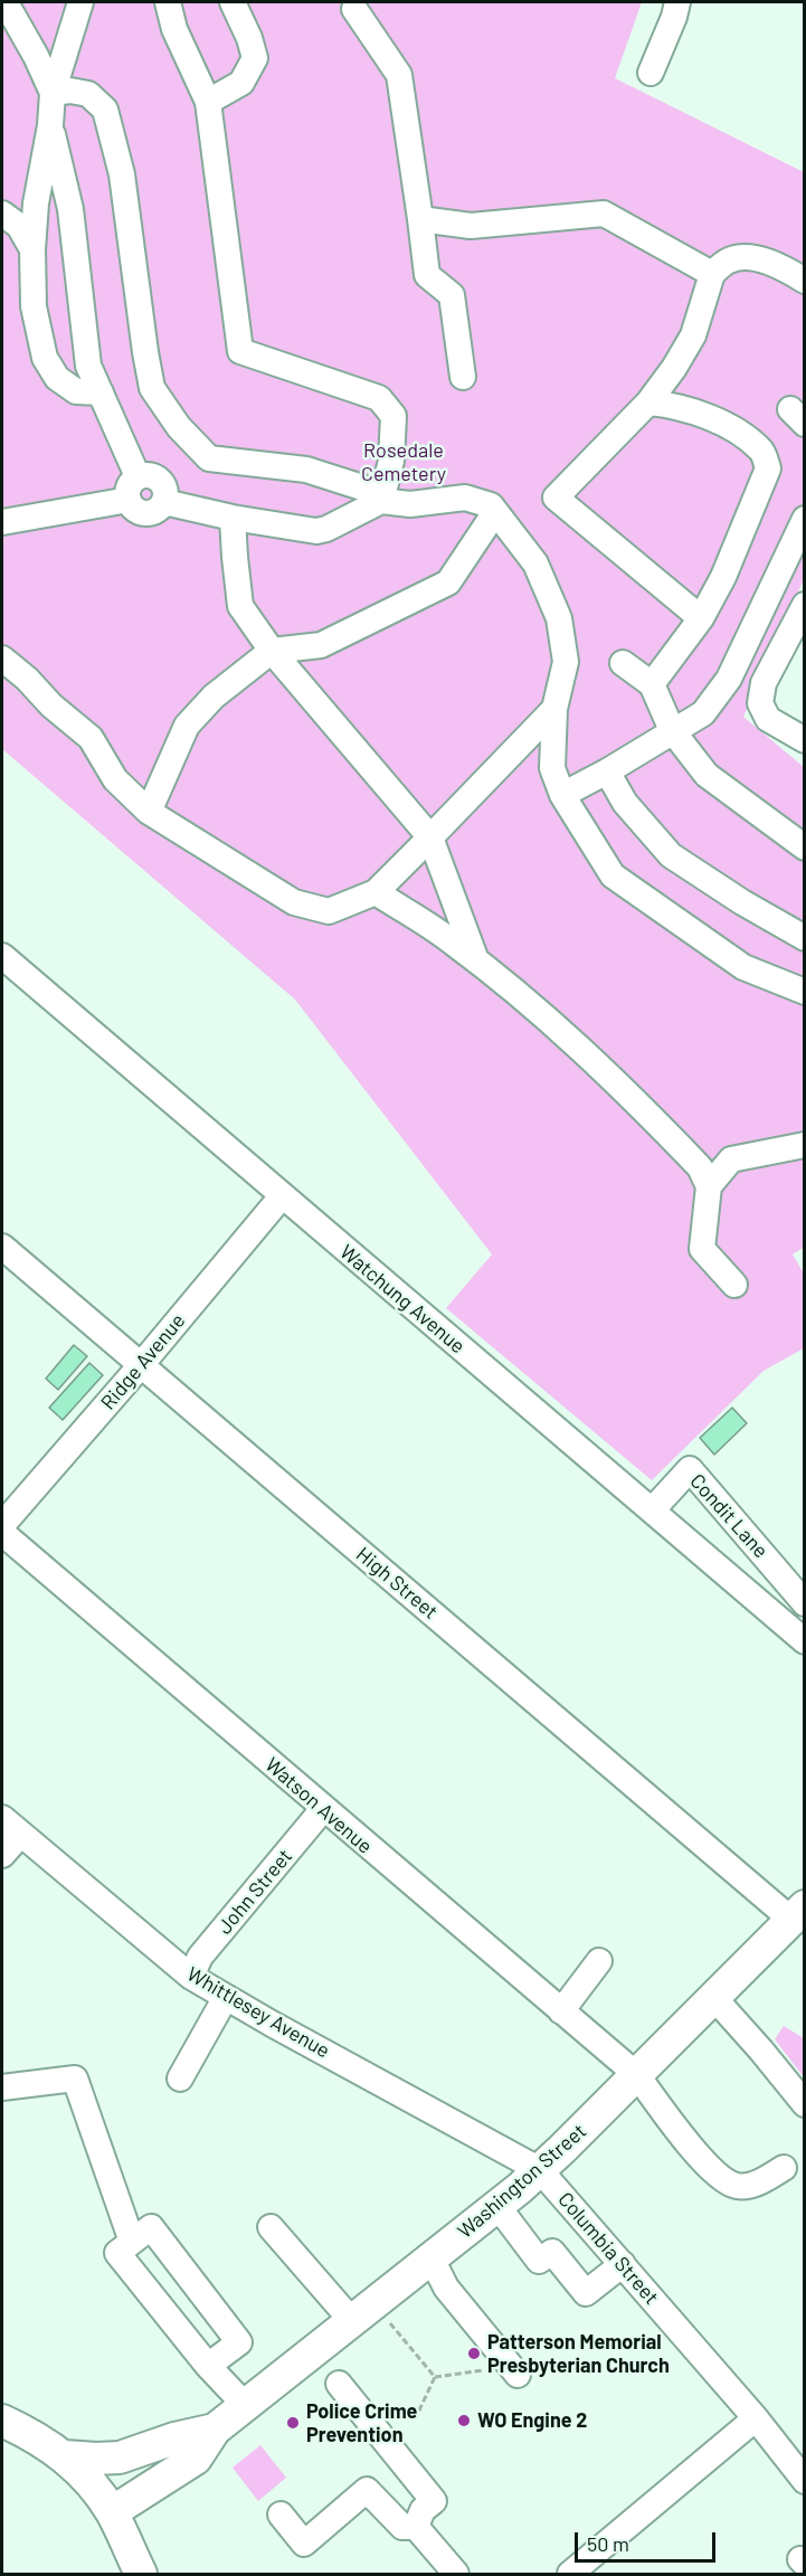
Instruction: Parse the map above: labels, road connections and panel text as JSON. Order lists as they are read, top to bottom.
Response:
{
  "streets": {
    "main road": ["Washington Street"],
    "street": [
      "Watchung Avenue",
      "Ridge Avenue",
      "Condit Lane",
      "High Street",
      "Watson Avenue",
      "John Street",
      "Whittlesey Avenue",
      "Columbia Street"
    ]
  },
  "crossings": [
    ["Watchung Avenue", "Ridge Avenue"],
    ["Watchung Avenue", "Condit Lane"],
    ["Ridge Avenue", "High Street"],
    ["High Street", "Washington Street"],
    ["Watson Avenue", "John Street"],
    ["Watson Avenue", "Washington Street"],
    ["John Street", "Whittlesey Avenue"],
    ["Whittlesey Avenue", "Washington Street"],
    ["Whittlesey Avenue", "Columbia Street"],
    ["Washington Street", "Columbia Street"]
  ],
  "parks": ["Rosedale Cemetery"],
  "places": ["Patterson Memorial Presbyterian Church", "WO Engine 2", "Police Crime Prevention"],
  "scale_bar": "50 m"
}
